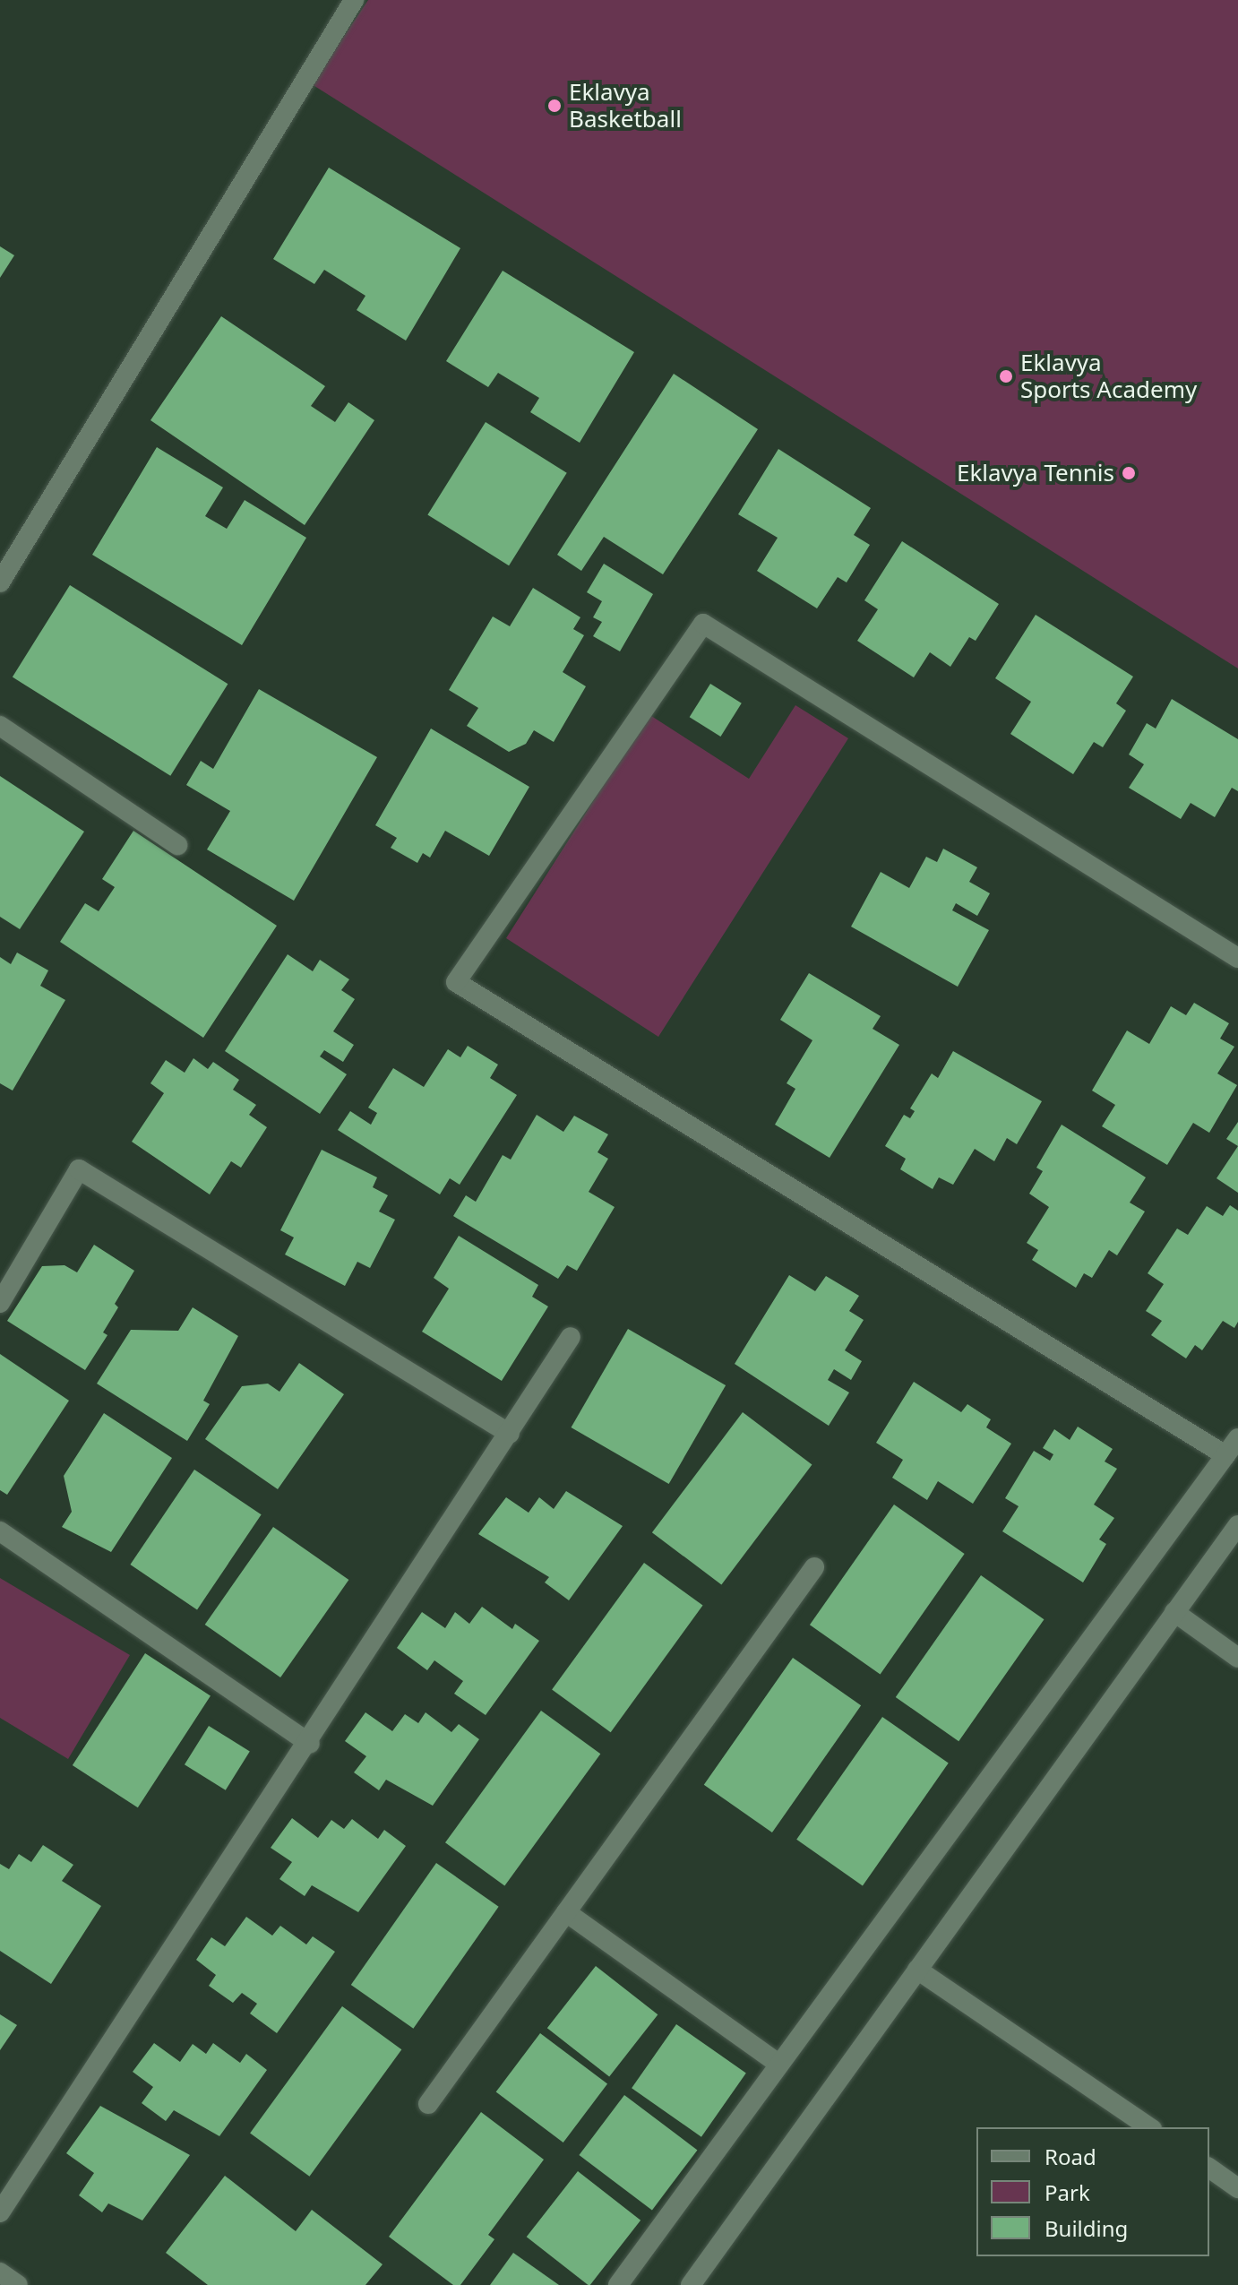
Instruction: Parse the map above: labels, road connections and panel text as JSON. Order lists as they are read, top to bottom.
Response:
{
  "places": ["Eklavya Basketball", "Eklavya Sports Academy", "Eklavya Tennis"],
  "legend": ["Road", "Park", "Building"]
}
